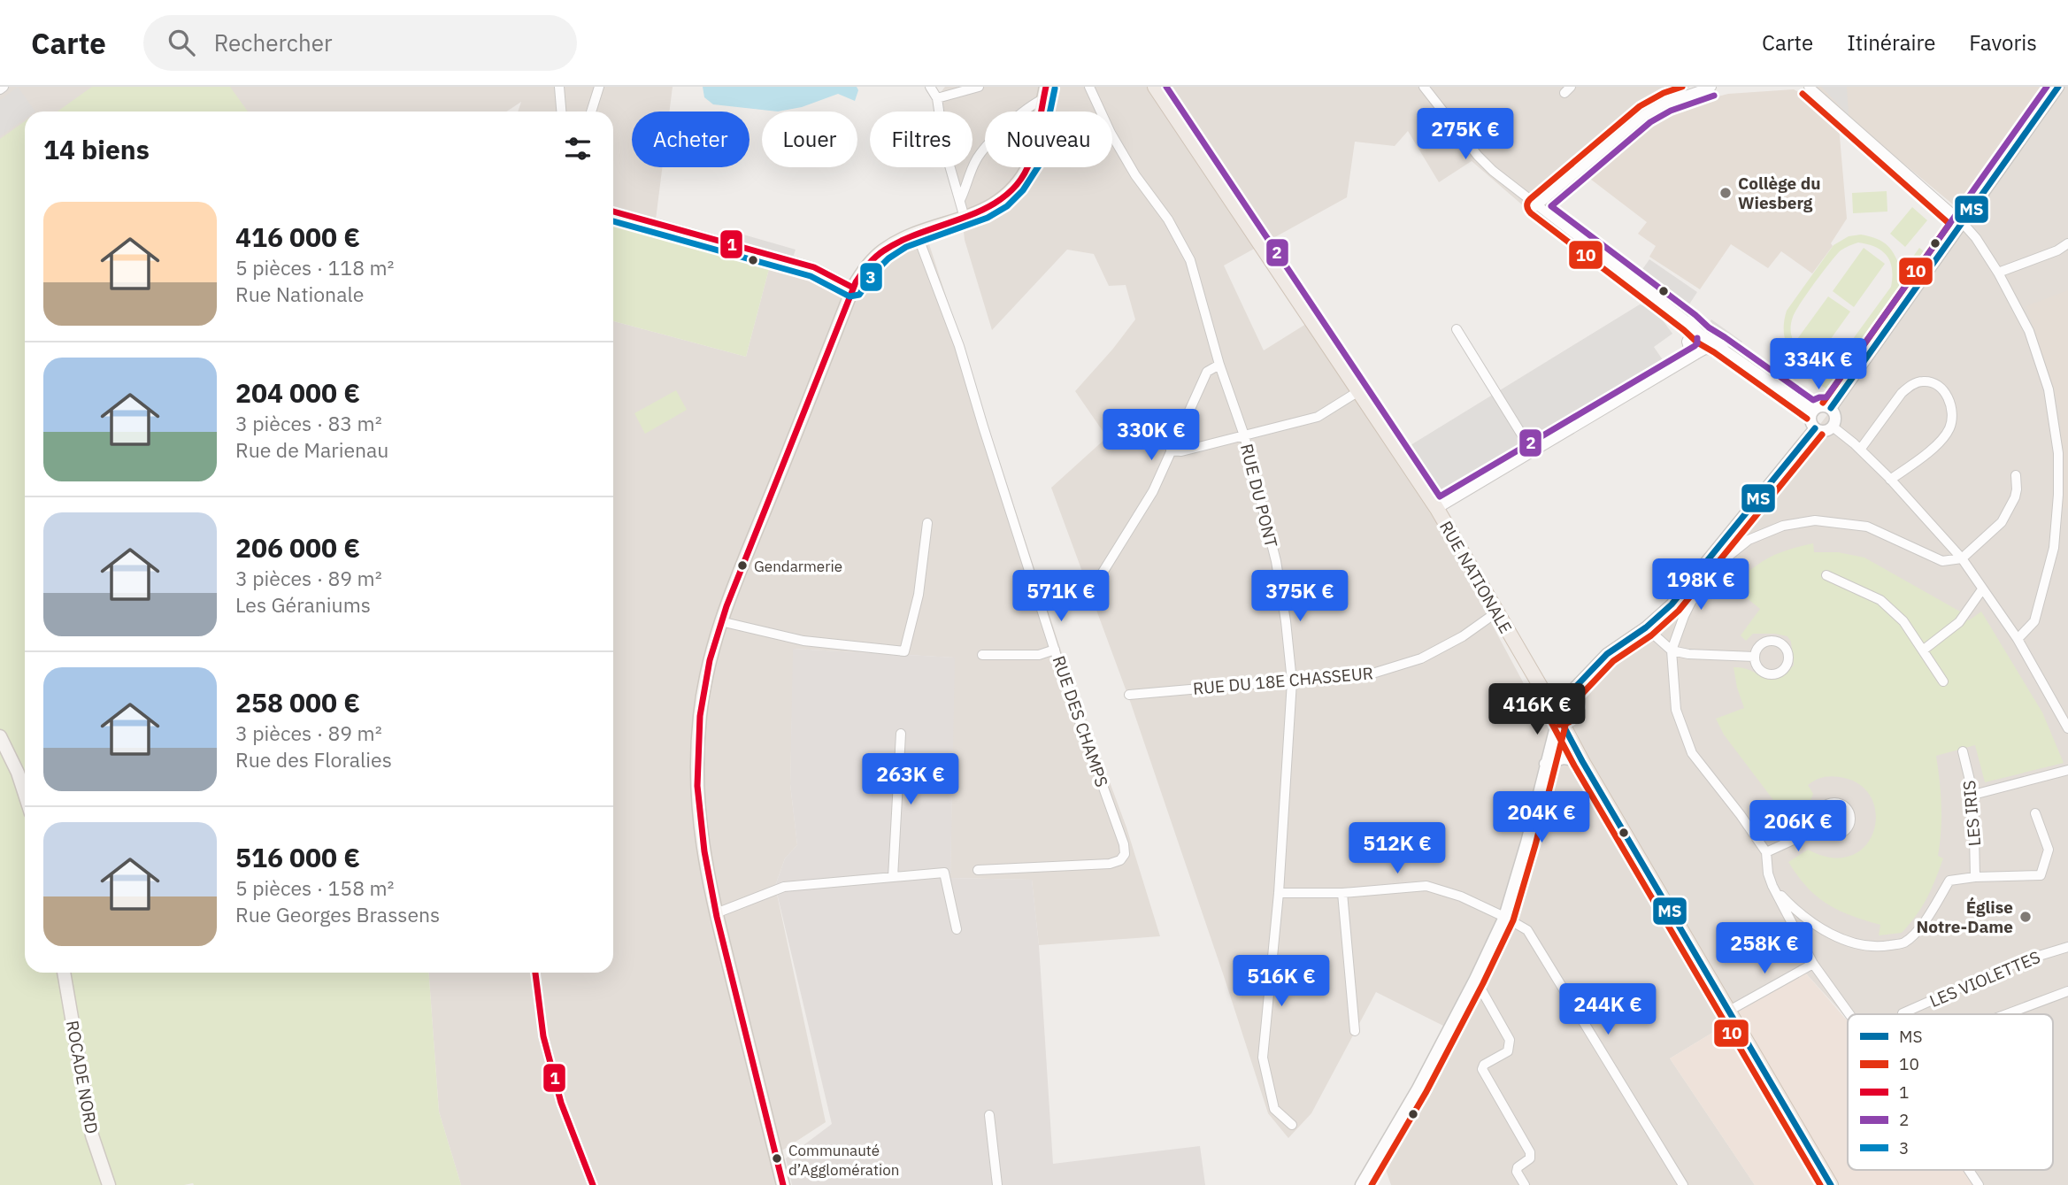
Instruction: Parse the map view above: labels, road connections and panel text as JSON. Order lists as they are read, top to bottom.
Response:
{
  "streets": {
    "main road": ["RUE NATIONALE", "ROCADE NORD"],
    "street": [
      "RUE DU PONT",
      "RUE DU 18E CHASSEUR",
      "RUE DES CHAMPS",
      "LES IRIS",
      "LES VIOLETTES"
    ]
  },
  "crossings": [
    ["RUE DU PONT", "RUE DU 18E CHASSEUR"],
    ["RUE NATIONALE", "RUE DU 18E CHASSEUR"]
  ],
  "places": [
    "Collège du Wiesberg",
    "Gendarmerie",
    "Église Notre-Dame",
    "Communauté d’Agglomération"
  ],
  "lines": [
    "transit line MS",
    "transit line 10",
    "transit line 1",
    "transit line 2",
    "transit line 3"
  ],
  "legend": [
    "MS",
    "10",
    "1",
    "2",
    "3"
  ],
  "page": {
    "header": "Carte",
    "search": "Rechercher",
    "nav": ["Carte", "Itinéraire", "Favoris"],
    "price": [
      "275K €",
      "334K €",
      "330K €",
      "198K €",
      "571K €",
      "375K €",
      "416K €",
      "263K €",
      "204K €",
      "206K €",
      "512K €",
      "258K €",
      "516K €",
      "244K €"
    ],
    "chip": [
      "Acheter",
      "Louer",
      "Filtres",
      "Nouveau"
    ],
    "heading": "14 biens",
    "list": [
      {
        "name": "416 000 €",
        "note": "5 pièces · 118 m² · Rue Nationale"
      },
      {
        "name": "204 000 €",
        "note": "3 pièces · 83 m² · Rue de Marienau"
      },
      {
        "name": "206 000 €",
        "note": "3 pièces · 89 m² · Les Géraniums"
      },
      {
        "name": "258 000 €",
        "note": "3 pièces · 89 m² · Rue des Floralies"
      },
      {
        "name": "516 000 €",
        "note": "5 pièces · 158 m² · Rue Georges Brassens"
      }
    ]
  }
}
